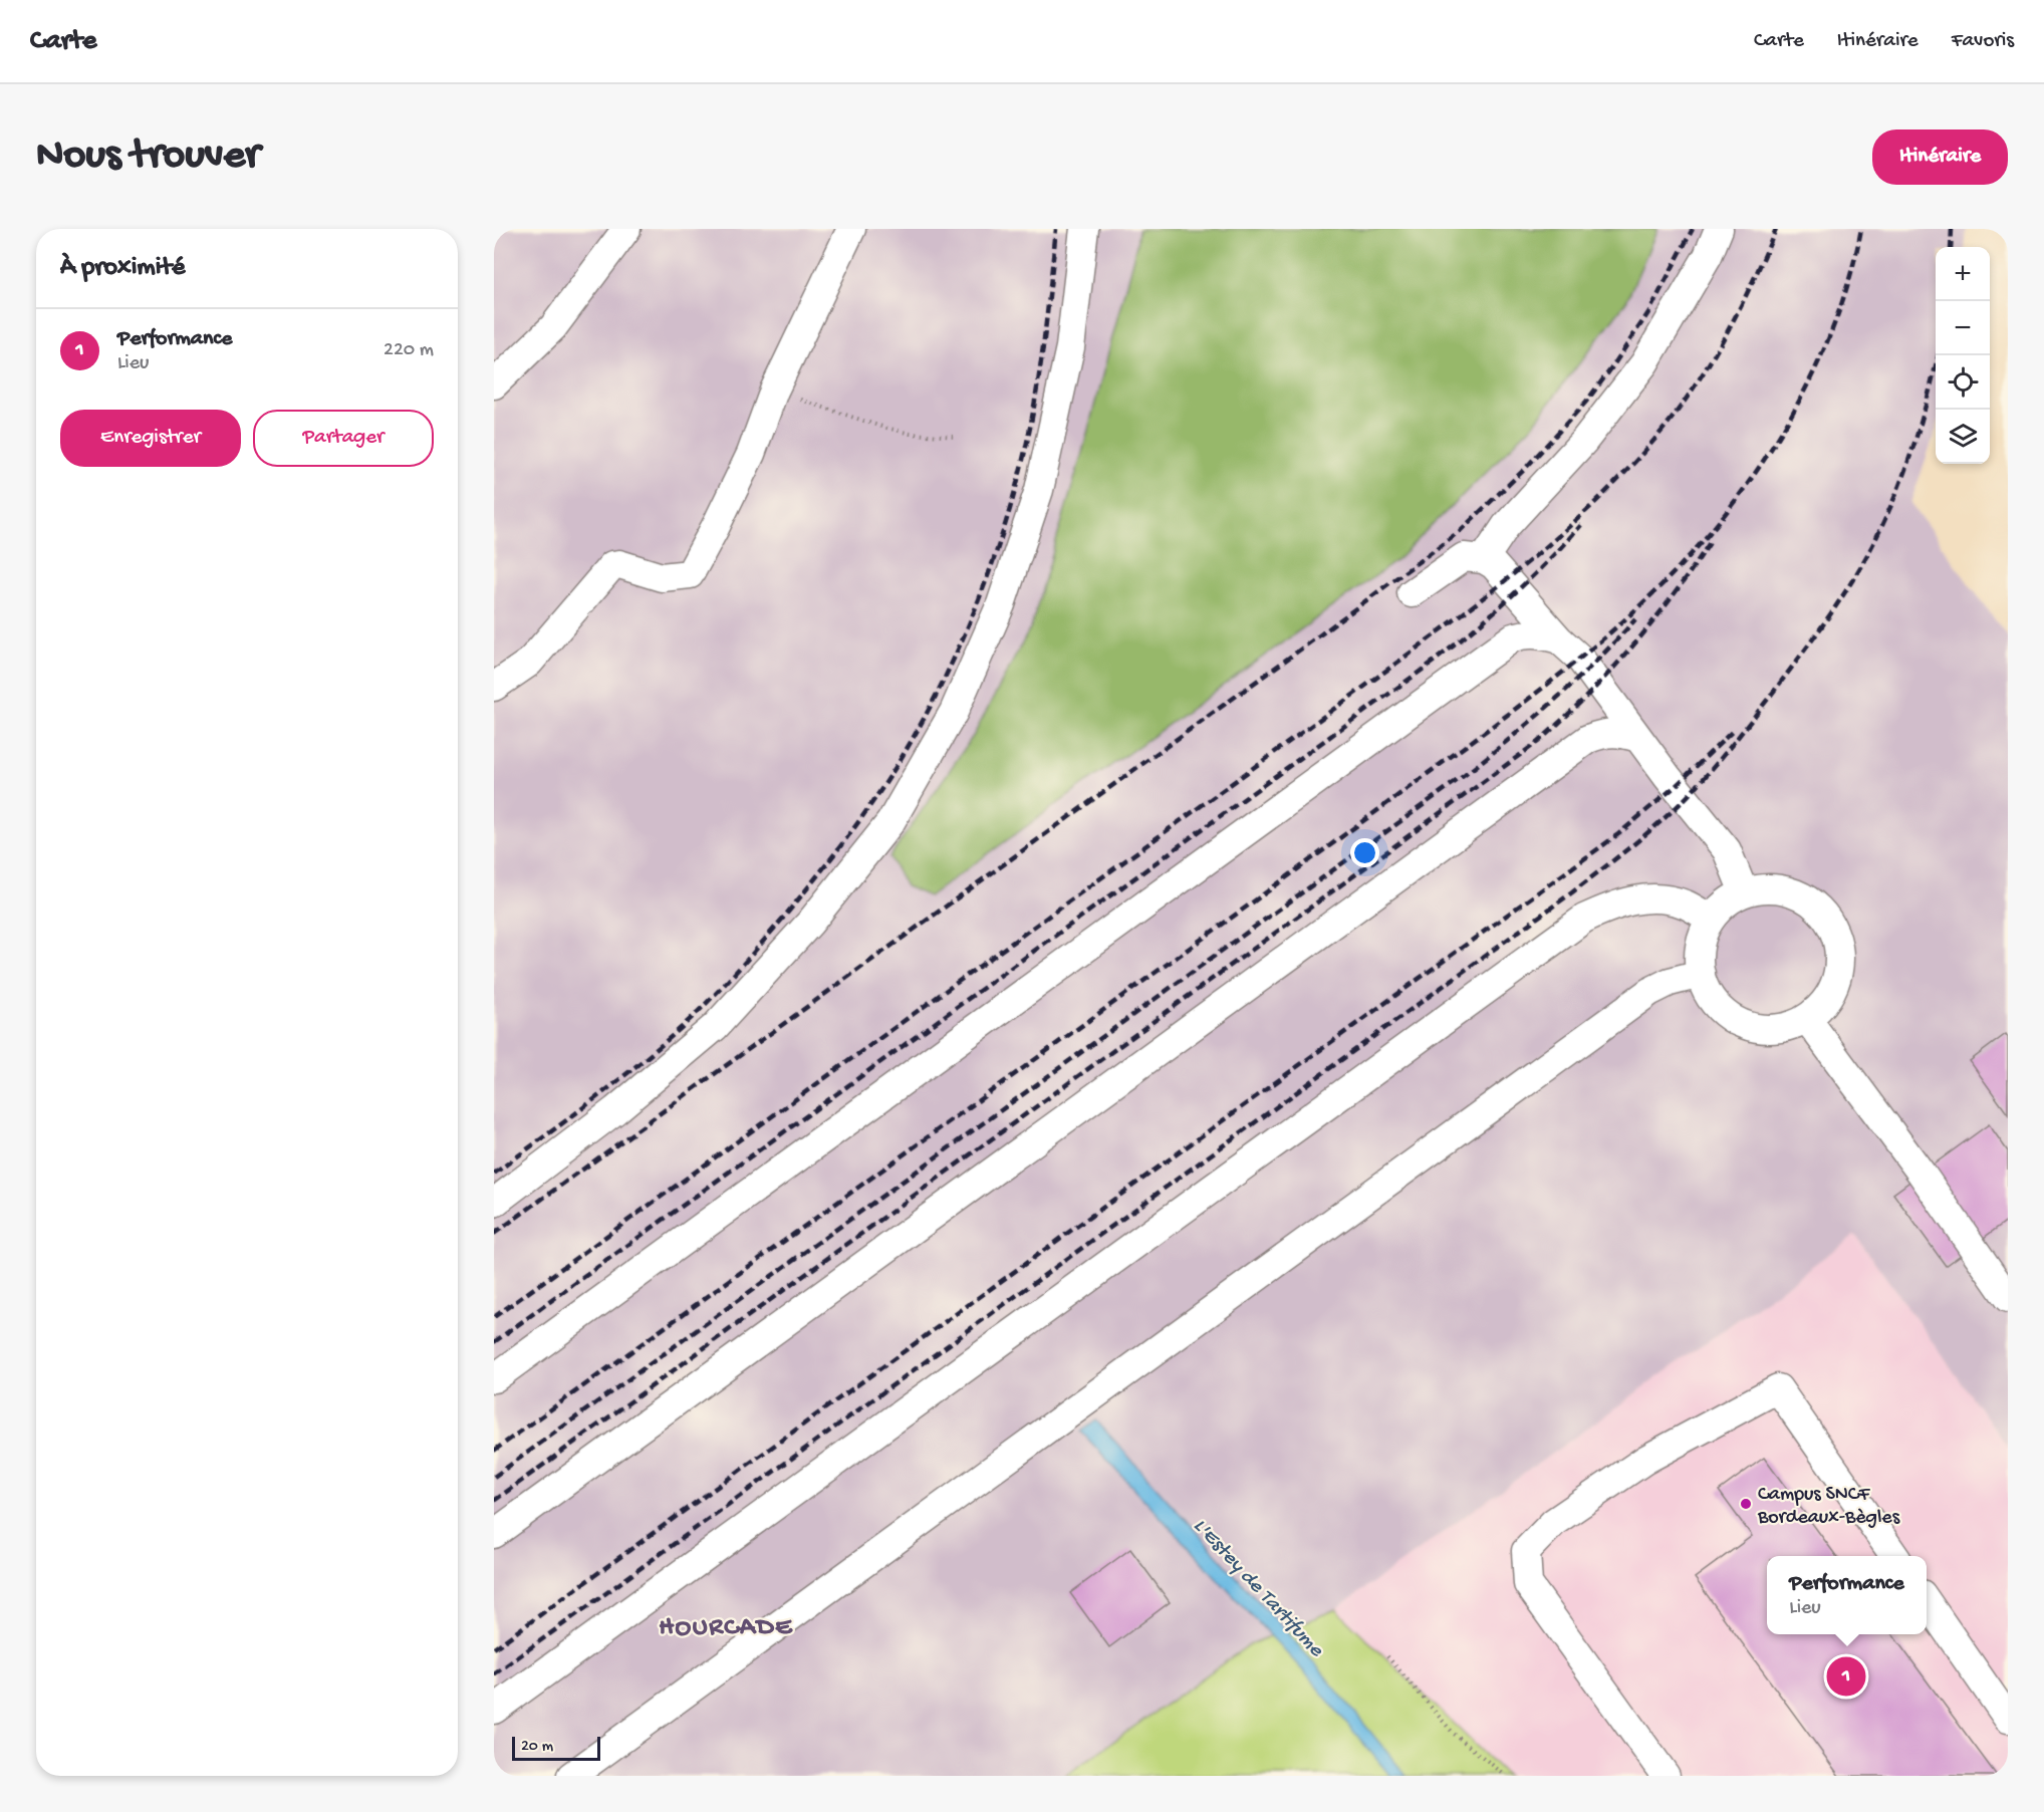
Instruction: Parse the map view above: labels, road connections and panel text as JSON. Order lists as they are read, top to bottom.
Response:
{
  "districts": ["HOURCADE"],
  "water": ["L'Estey de Tartifume"],
  "places": ["Campus SNCF Bordeaux-Bègles"],
  "scale_bar": "20 m",
  "page": {
    "header": "Carte",
    "nav": ["Carte", "Itinéraire", "Favoris"],
    "buttons": [
      "Itinéraire",
      ["Enregistrer", "Partager"]
    ],
    "title": "Nous trouver",
    "heading": "À proximité",
    "map_buttons": ["+", "−"],
    "list": [
      {
        "mark": "1",
        "name": "Performance",
        "note": "Lieu",
        "value": "220 m"
      }
    ],
    "popup": ["Performance", "Lieu"],
    "pins": "1",
    "scale": "20 m"
  }
}
